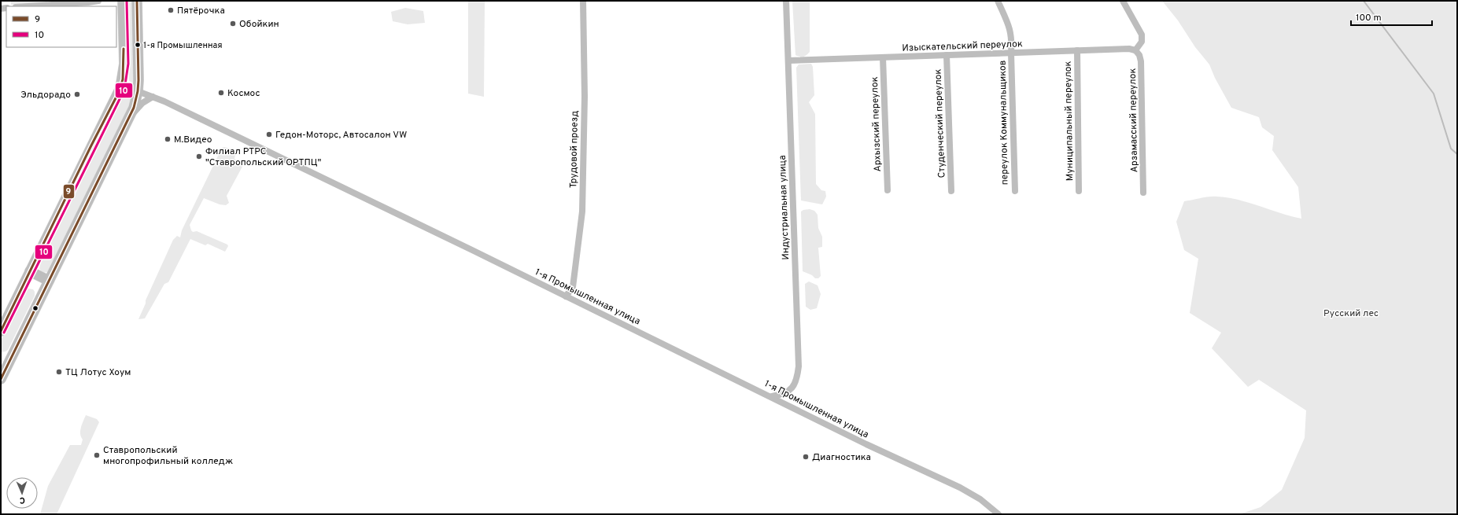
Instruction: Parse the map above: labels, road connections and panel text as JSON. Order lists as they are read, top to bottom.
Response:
{
  "streets": {
    "street": [
      "Изыскательский переулок",
      "Арзамасский переулок",
      "Муниципальный переулок",
      "переулок Коммунальщиков",
      "Студенческий переулок",
      "Архызский переулок",
      "Трудовой проезд",
      "Индустриальная улица",
      "1-я Промышленная улица"
    ]
  },
  "crossings": [
    ["Изыскательский переулок", "Арзамасский переулок"],
    ["Изыскательский переулок", "Муниципальный переулок"],
    ["Изыскательский переулок", "переулок Коммунальщиков"],
    ["Изыскательский переулок", "Студенческий переулок"],
    ["Изыскательский переулок", "Архызский переулок"],
    ["Изыскательский переулок", "Индустриальная улица"],
    ["Трудовой проезд", "1-я Промышленная улица"],
    ["Индустриальная улица", "1-я Промышленная улица"]
  ],
  "parks": ["Русский лес"],
  "places": [
    "Пятёрочка",
    "Обойкин",
    "1-я Промышленная",
    "Космос",
    "Эльдорадо",
    "Гедон-Моторс, Автосалон VW",
    "М.Видео",
    "Филиал РТРС \"Ставропольский ОРТПЦ\"",
    "ТЦ Лотус Хоум",
    "Ставропольский многопрофильный колледж",
    "Диагностика"
  ],
  "lines": ["transit line 9", "transit line 10"],
  "legend": ["9", "10"],
  "scale_bar": "100 m",
  "north": "bottom"
}
